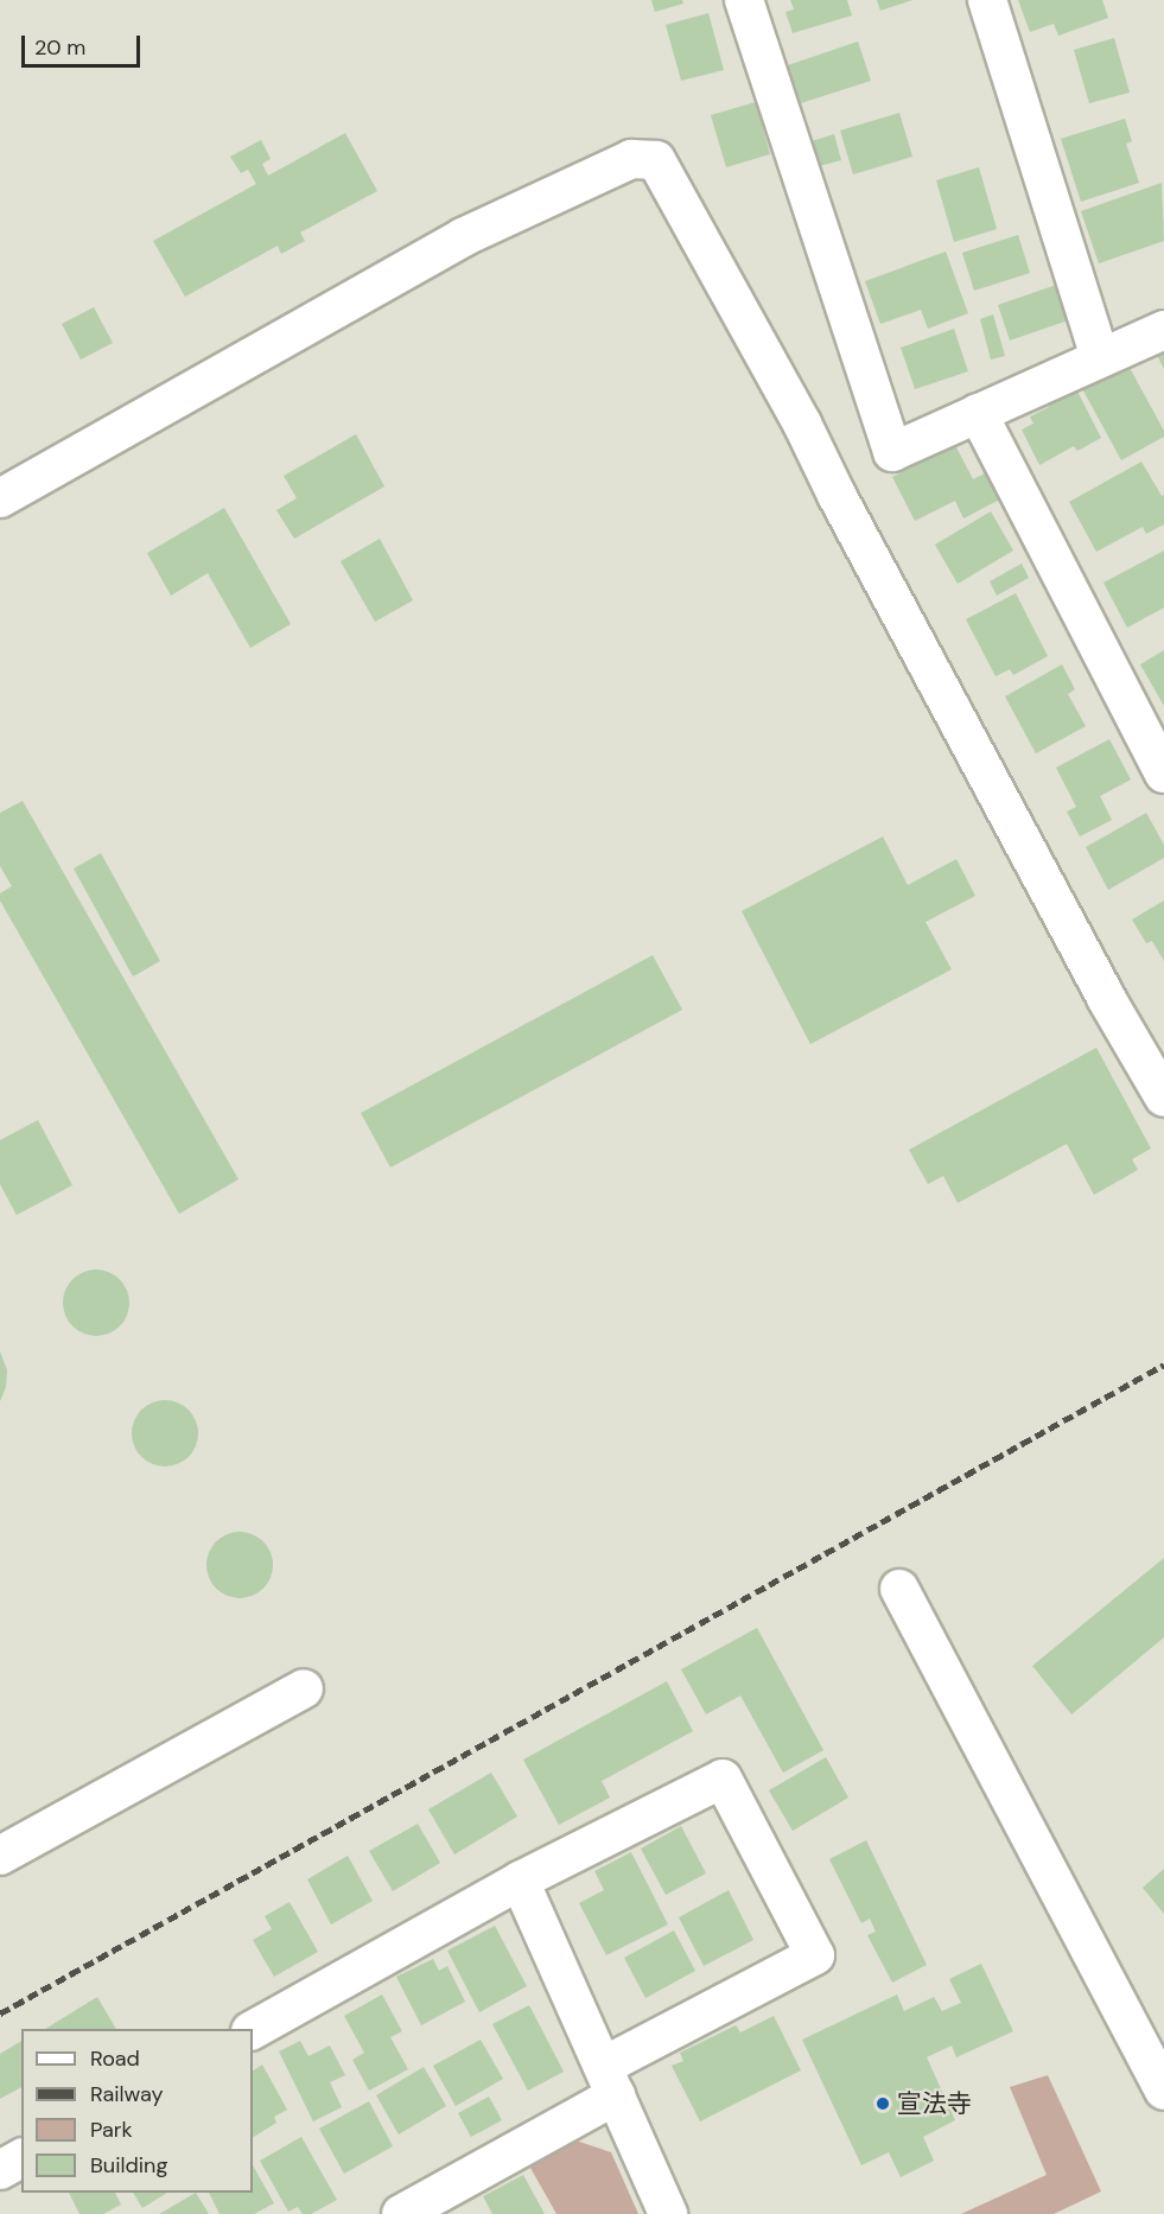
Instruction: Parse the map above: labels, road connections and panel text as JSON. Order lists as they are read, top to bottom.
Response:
{
  "places": ["宣法寺"],
  "legend": [
    "Road",
    "Railway",
    "Park",
    "Building"
  ],
  "scale_bar": "20 m"
}
